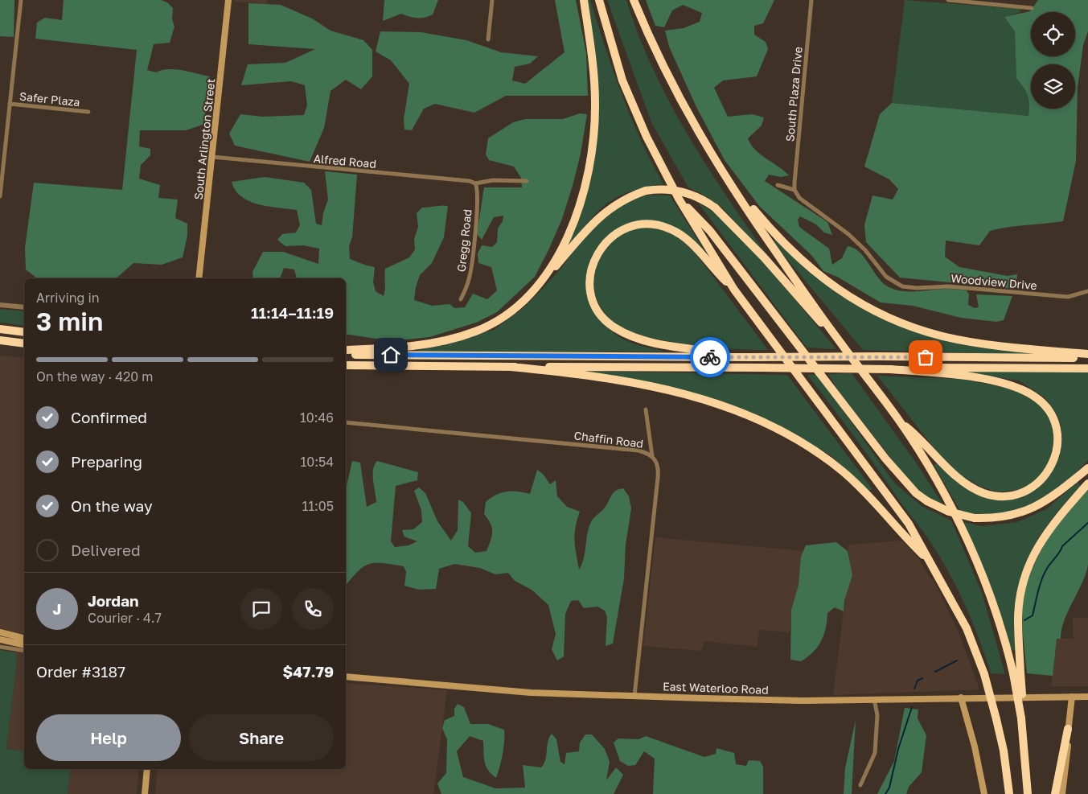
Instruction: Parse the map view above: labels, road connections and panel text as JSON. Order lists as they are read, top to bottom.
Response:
{
  "streets": {
    "main road": ["South Arlington Street", "East Waterloo Road"],
    "street": [
      "South Plaza Drive",
      "Safer Plaza",
      "Alfred Road",
      "Gregg Road",
      "Woodview Drive",
      "Chaffin Road"
    ]
  },
  "crossings": [
    ["South Plaza Drive", "Woodview Drive"],
    ["South Arlington Street", "Alfred Road"],
    ["Alfred Road", "Gregg Road"],
    ["Chaffin Road", "East Waterloo Road"]
  ],
  "page": {
    "heading": ["3 min", "Arriving in", "11:14–11:19"],
    "panel": [
      "Jordan",
      "Courier · 4.7",
      "Order #3187",
      "$47.79"
    ],
    "bar": "On the way · 420 m",
    "list": [
      ["Confirmed", "10:46"],
      ["Preparing", "10:54"],
      ["On the way", "11:05"],
      "Delivered"
    ],
    "round": "J",
    "buttons": ["Help", "Share"]
  }
}
